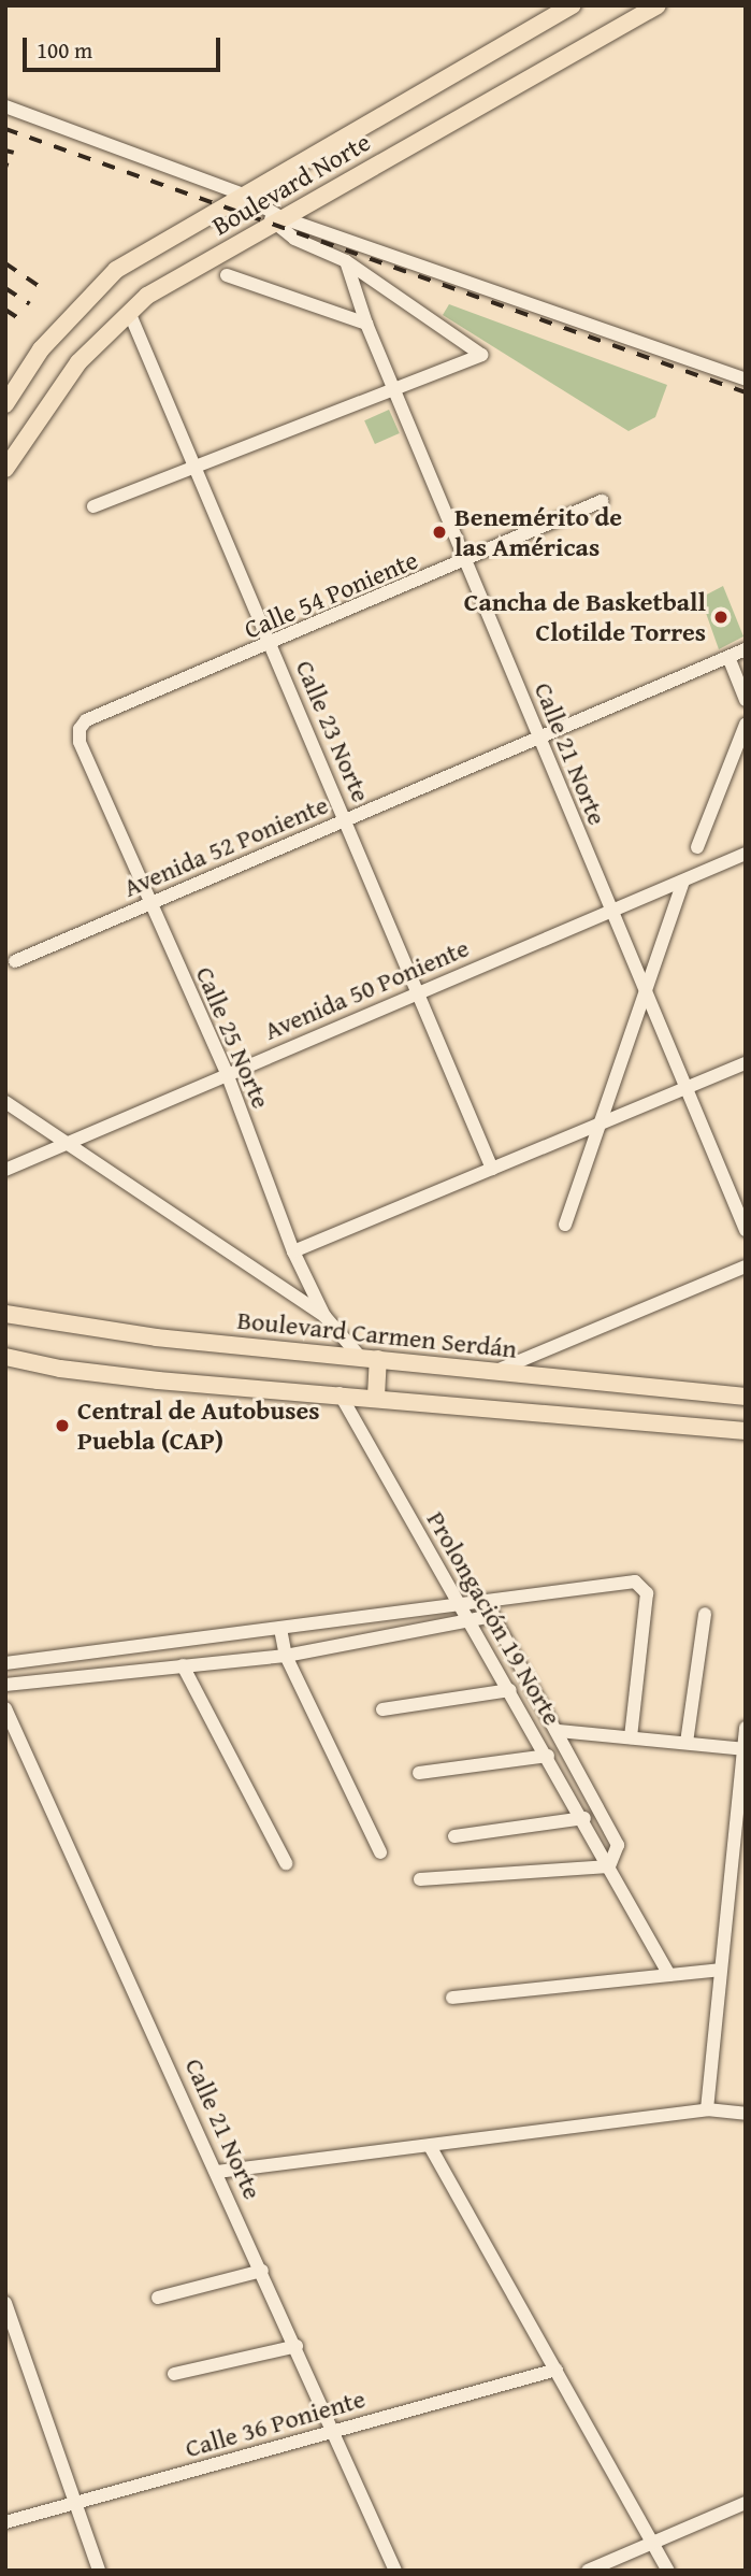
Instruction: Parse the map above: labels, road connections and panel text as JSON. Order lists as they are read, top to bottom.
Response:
{
  "streets": {
    "main road": ["Boulevard Norte", "Boulevard Carmen Serdán"],
    "street": [
      "Calle 54 Poniente",
      "Calle 23 Norte",
      "Calle 21 Norte",
      "Avenida 52 Poniente",
      "Avenida 50 Poniente",
      "Calle 25 Norte",
      "Prolongación 19 Norte",
      "Calle 36 Poniente"
    ]
  },
  "crossings": [
    ["Boulevard Norte", "Calle 23 Norte"],
    ["Calle 54 Poniente", "Calle 23 Norte"],
    ["Calle 54 Poniente", "Calle 21 Norte"],
    ["Calle 54 Poniente", "Calle 25 Norte"],
    ["Calle 23 Norte", "Avenida 52 Poniente"],
    ["Calle 23 Norte", "Avenida 50 Poniente"],
    ["Calle 21 Norte", "Avenida 52 Poniente"],
    ["Calle 21 Norte", "Avenida 50 Poniente"],
    ["Calle 21 Norte", "Calle 36 Poniente"],
    ["Avenida 52 Poniente", "Calle 25 Norte"],
    ["Avenida 50 Poniente", "Calle 25 Norte"],
    ["Calle 25 Norte", "Boulevard Carmen Serdán"]
  ],
  "places": ["Benemérito de las Américas", "Cancha de Basketball Clotilde Torres", "Central de Autobuses Puebla (CAP)"],
  "scale_bar": "100 m"
}
